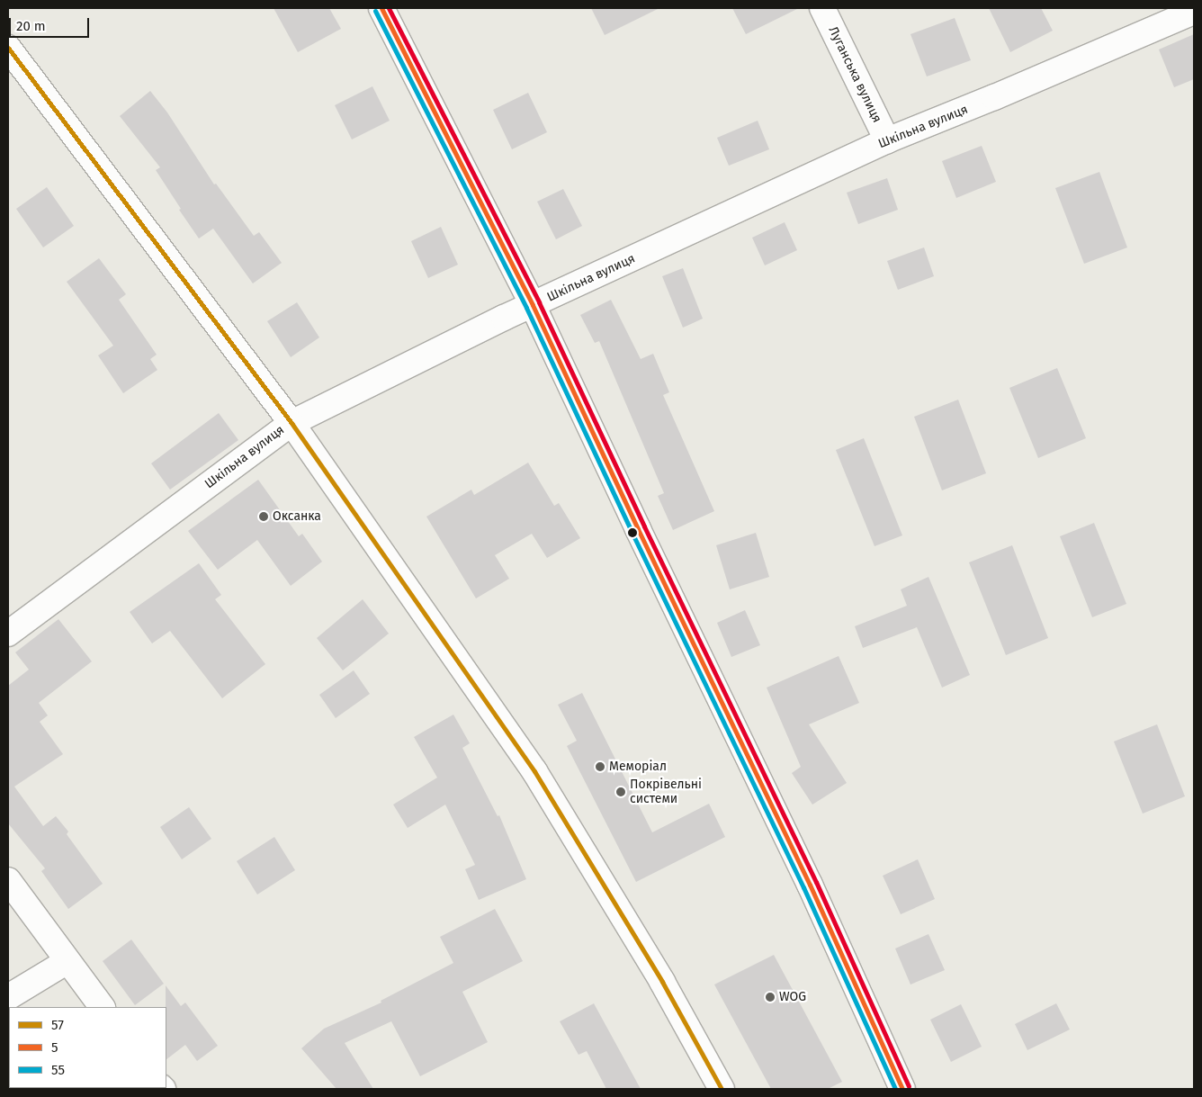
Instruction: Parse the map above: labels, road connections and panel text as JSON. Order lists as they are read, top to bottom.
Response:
{
  "streets": {
    "main road": ["Луганська вулиця", "Шкільна вулиця"]
  },
  "crossings": [
    ["Луганська вулиця", "Шкільна вулиця"]
  ],
  "places": [
    "Оксанка",
    "Меморіал",
    "Покрівельні системи",
    "WOG"
  ],
  "lines": ["transit line 5", "transit line 55", "transit line 57"],
  "legend": ["57", "5", "55"],
  "scale_bar": "20 m"
}
